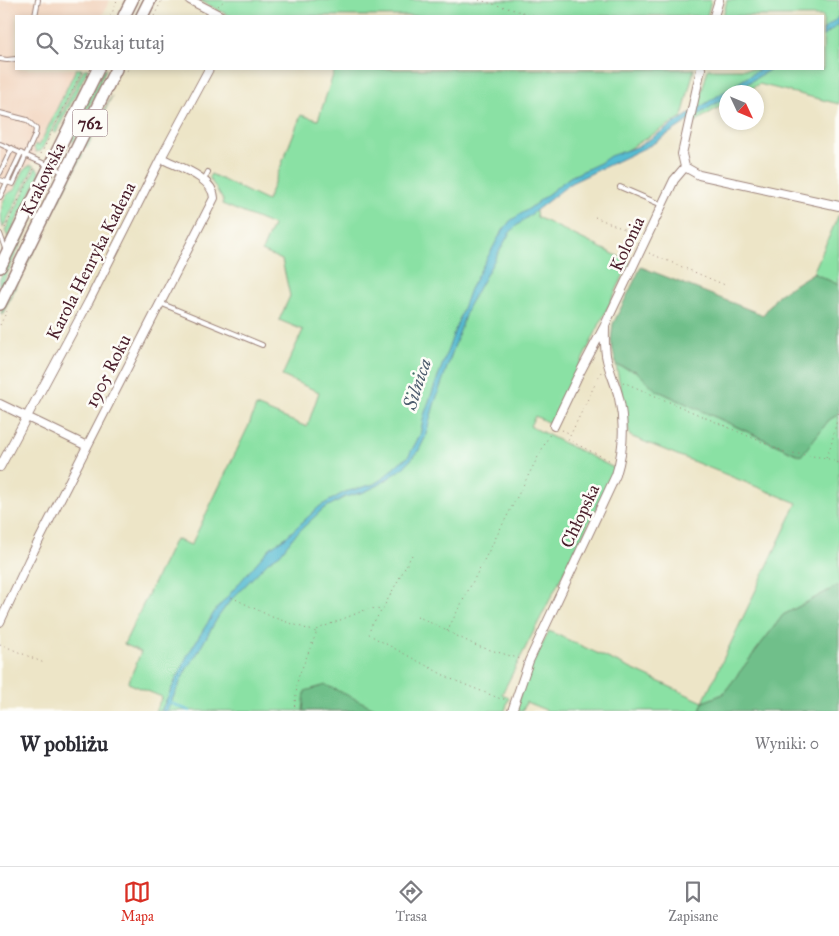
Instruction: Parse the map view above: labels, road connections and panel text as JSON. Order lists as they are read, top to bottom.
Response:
{
  "streets": {
    "main road": ["762", "Krakowska"],
    "street": [
      "Kolonia",
      "Karola Henryka Kadena",
      "1905 Roku",
      "Chłopska"
    ]
  },
  "crossings": [
    ["Kolonia", "Chłopska"],
    ["Karola Henryka Kadena", "1905 Roku"]
  ],
  "water": ["Silnica"],
  "north": "bottom right",
  "page": {
    "search": "Szukaj tutaj",
    "heading": ["W pobliżu", "Wyniki: 0"],
    "nav": ["Mapa", "Trasa", "Zapisane"]
  }
}
